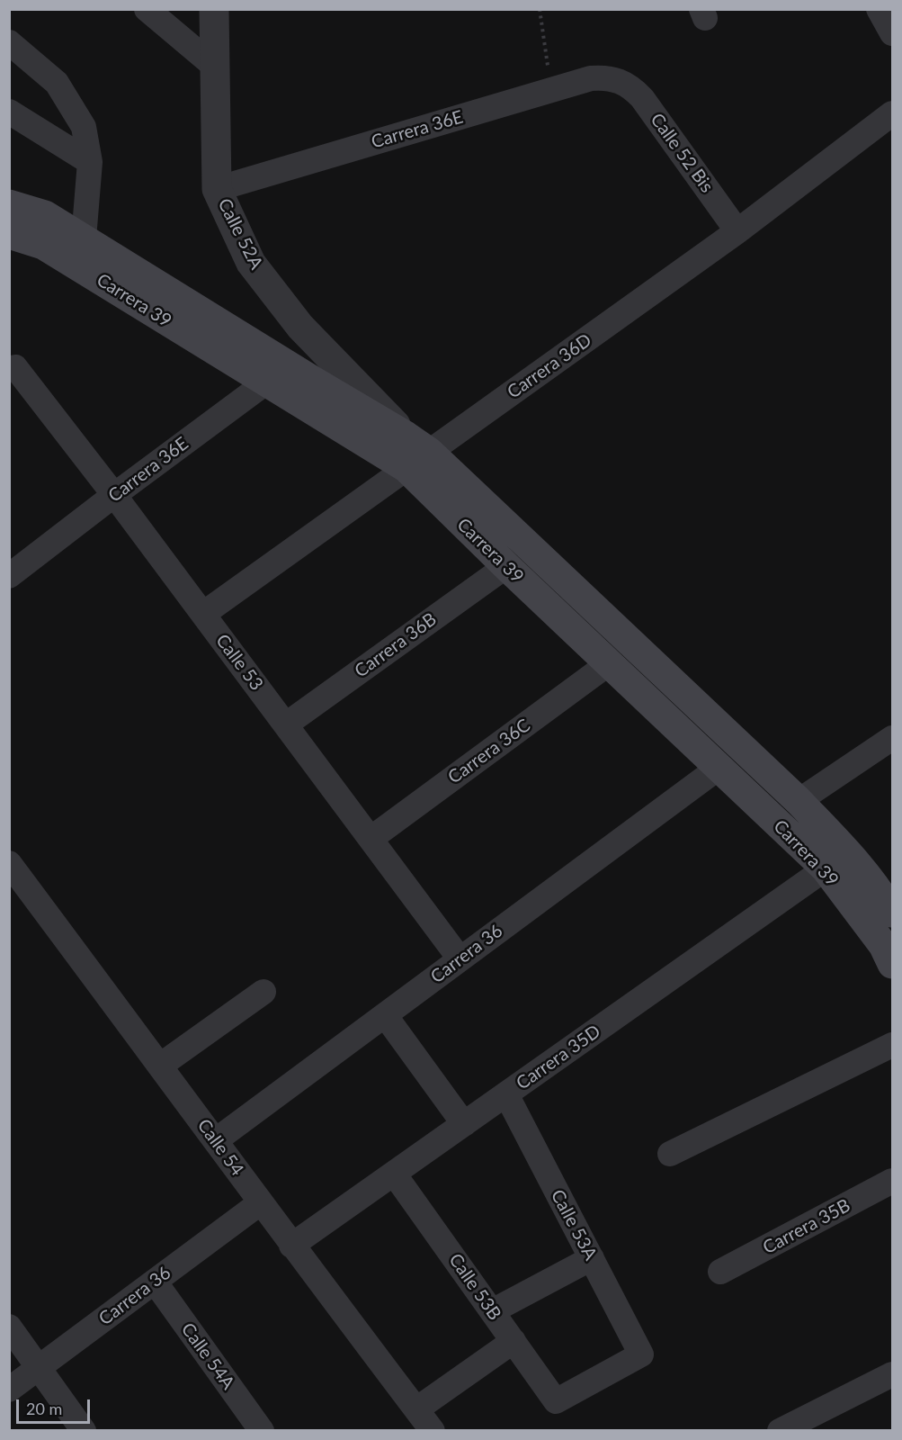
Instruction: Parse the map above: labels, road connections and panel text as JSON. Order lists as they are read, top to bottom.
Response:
{
  "streets": {
    "main road": ["Carrera 39"],
    "street": [
      "Carrera 36E",
      "Calle 52 Bis",
      "Calle 52A",
      "Carrera 36D",
      "Carrera 36B",
      "Calle 53",
      "Carrera 36C",
      "Carrera 36",
      "Carrera 35D",
      "Calle 54",
      "Calle 53A",
      "Carrera 35B",
      "Calle 53B",
      "Calle 54A"
    ]
  },
  "crossings": [
    ["Carrera 36E", "Calle 52 Bis"],
    ["Carrera 36E", "Calle 52A"],
    ["Carrera 36E", "Carrera 39"],
    ["Carrera 36E", "Calle 53"],
    ["Calle 52 Bis", "Carrera 36D"],
    ["Calle 52A", "Carrera 39"],
    ["Calle 52A", "Carrera 36D"],
    ["Carrera 39", "Carrera 36D"],
    ["Carrera 39", "Carrera 36B"],
    ["Carrera 39", "Carrera 36C"],
    ["Carrera 39", "Carrera 36"],
    ["Carrera 39", "Carrera 35D"],
    ["Carrera 36D", "Calle 53"],
    ["Carrera 36B", "Calle 53"],
    ["Calle 53", "Carrera 36C"],
    ["Calle 53", "Carrera 36"],
    ["Carrera 36", "Calle 54"],
    ["Carrera 36", "Calle 54A"],
    ["Carrera 35D", "Calle 54"],
    ["Carrera 35D", "Calle 53A"],
    ["Carrera 35D", "Calle 53B"],
    ["Calle 53A", "Calle 53B"]
  ],
  "scale_bar": "20 m"
}
